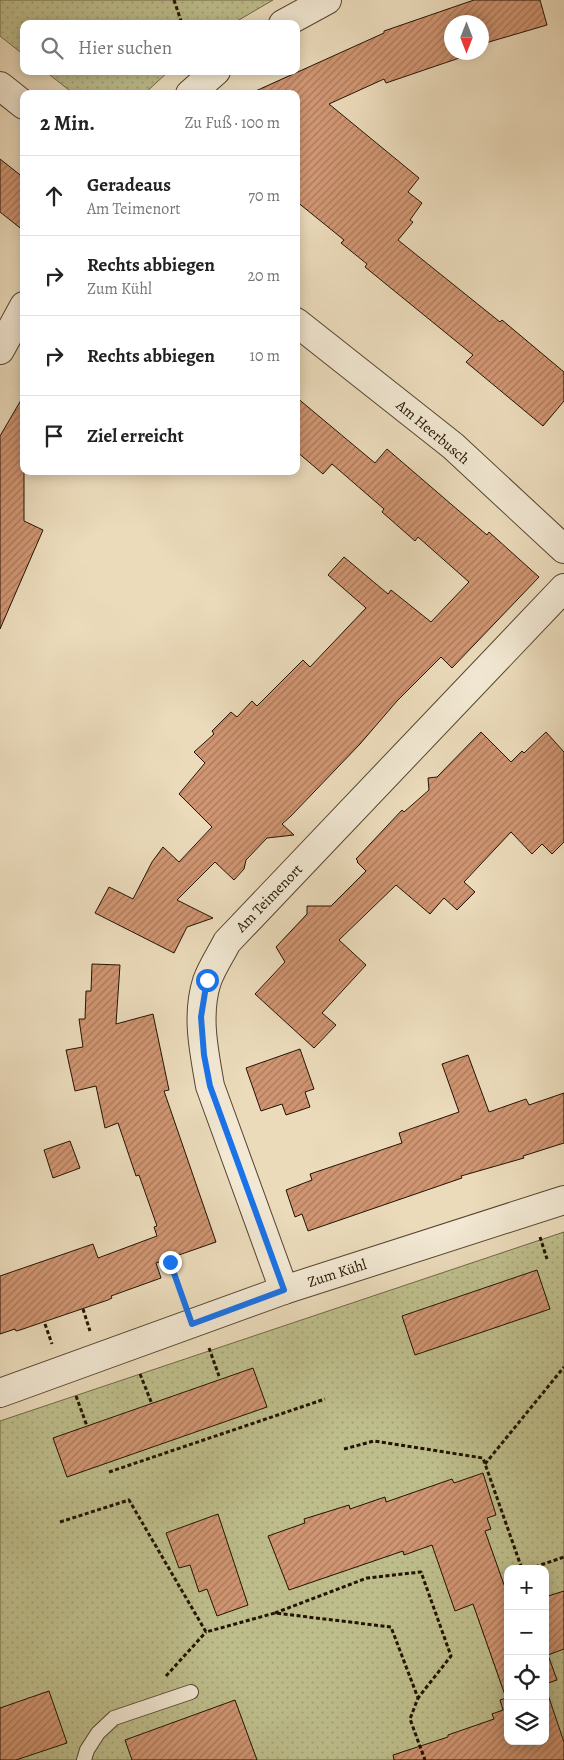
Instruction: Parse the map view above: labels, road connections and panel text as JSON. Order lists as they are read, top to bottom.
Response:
{
  "streets": {
    "street": ["Am Heerbusch", "Am Teimenort", "Zum Kühl"]
  },
  "crossings": [
    ["Am Teimenort", "Zum Kühl"]
  ],
  "north": "bottom",
  "page": {
    "search": "Hier suchen",
    "heading": ["2 Min.", "Zu Fuß · 100 m"],
    "list": [
      ["Geradeaus", "Am Teimenort", "70 m"],
      ["Rechts abbiegen", "Zum Kühl", "20 m"],
      ["Rechts abbiegen", "10 m"],
      "Ziel erreicht"
    ],
    "map_buttons": ["+", "−"]
  }
}
